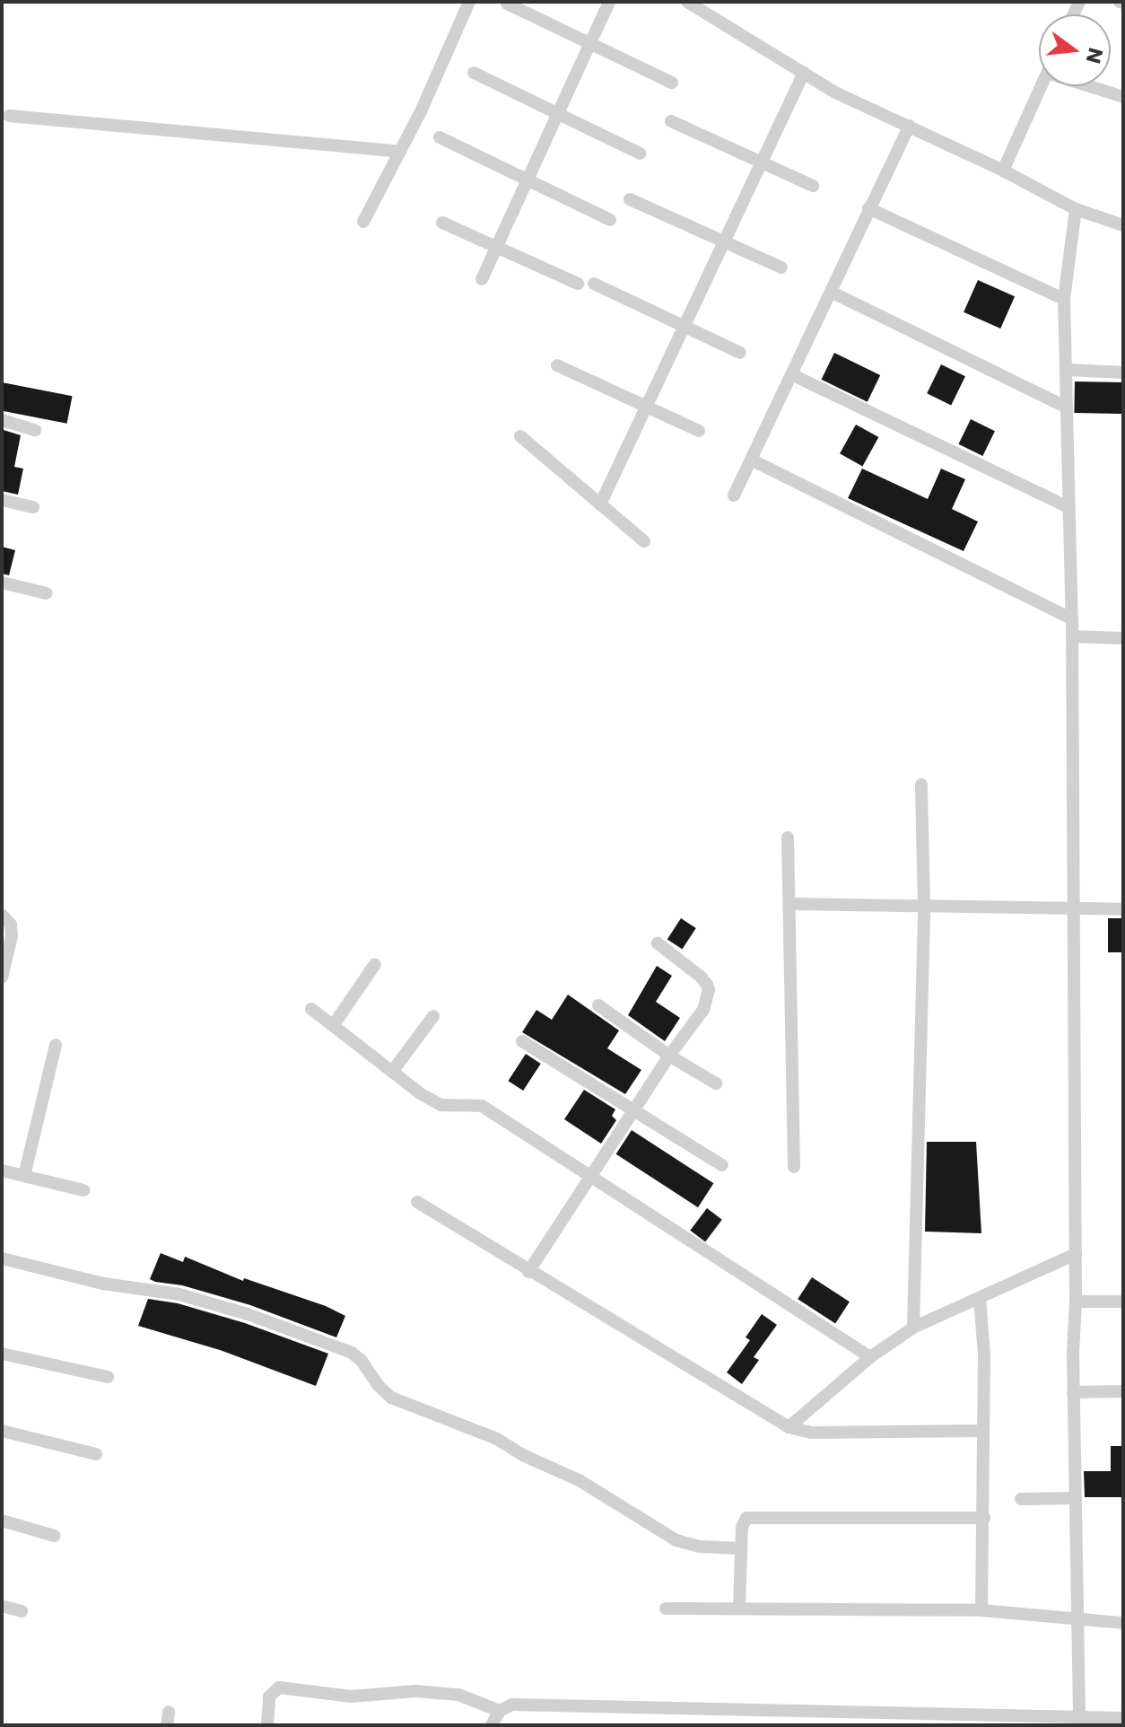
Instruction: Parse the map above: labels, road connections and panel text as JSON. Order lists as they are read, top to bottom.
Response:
{
  "north": "right"
}
